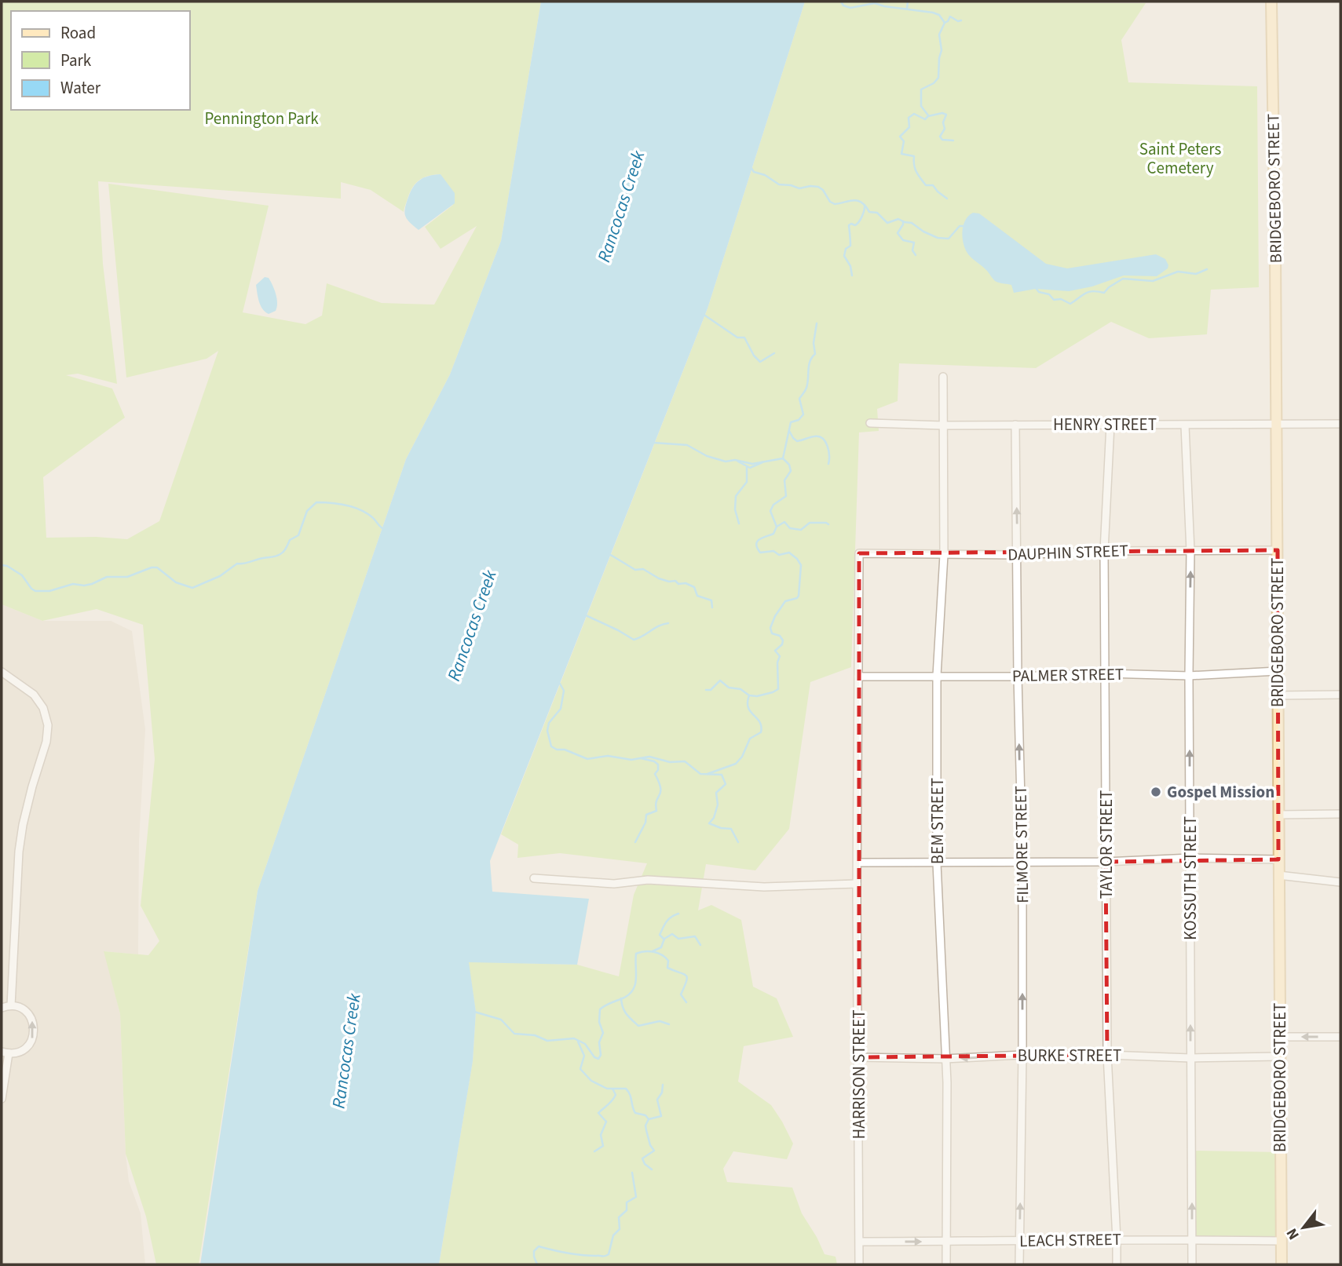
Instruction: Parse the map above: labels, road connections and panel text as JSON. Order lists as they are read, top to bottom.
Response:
{
  "streets": {
    "main road": ["BRIDGEBORO STREET"],
    "street": [
      "HENRY STREET",
      "DAUPHIN STREET",
      "PALMER STREET",
      "BEM STREET",
      "FILMORE STREET",
      "TAYLOR STREET",
      "KOSSUTH STREET",
      "BURKE STREET",
      "HARRISON STREET",
      "LEACH STREET"
    ]
  },
  "crossings": [
    ["BRIDGEBORO STREET", "HENRY STREET"],
    ["BRIDGEBORO STREET", "DAUPHIN STREET"],
    ["BRIDGEBORO STREET", "PALMER STREET"],
    ["BRIDGEBORO STREET", "BURKE STREET"],
    ["BRIDGEBORO STREET", "LEACH STREET"],
    ["HENRY STREET", "BEM STREET"],
    ["HENRY STREET", "FILMORE STREET"],
    ["HENRY STREET", "TAYLOR STREET"],
    ["HENRY STREET", "KOSSUTH STREET"],
    ["DAUPHIN STREET", "BEM STREET"],
    ["DAUPHIN STREET", "FILMORE STREET"],
    ["DAUPHIN STREET", "TAYLOR STREET"],
    ["DAUPHIN STREET", "KOSSUTH STREET"],
    ["DAUPHIN STREET", "HARRISON STREET"],
    ["PALMER STREET", "BEM STREET"],
    ["PALMER STREET", "FILMORE STREET"],
    ["PALMER STREET", "TAYLOR STREET"],
    ["PALMER STREET", "KOSSUTH STREET"],
    ["PALMER STREET", "HARRISON STREET"],
    ["BEM STREET", "BURKE STREET"],
    ["BEM STREET", "LEACH STREET"],
    ["FILMORE STREET", "BURKE STREET"],
    ["FILMORE STREET", "LEACH STREET"],
    ["TAYLOR STREET", "BURKE STREET"],
    ["TAYLOR STREET", "LEACH STREET"],
    ["KOSSUTH STREET", "BURKE STREET"],
    ["KOSSUTH STREET", "LEACH STREET"],
    ["BURKE STREET", "HARRISON STREET"],
    ["HARRISON STREET", "LEACH STREET"]
  ],
  "one_way": ["FILMORE STREET", "KOSSUTH STREET"],
  "water": ["Rancocas Creek"],
  "parks": ["Pennington Park", "Saint Peters Cemetery"],
  "places": ["Gospel Mission"],
  "legend": ["Road", "Park", "Water"],
  "north": "bottom left"
}
